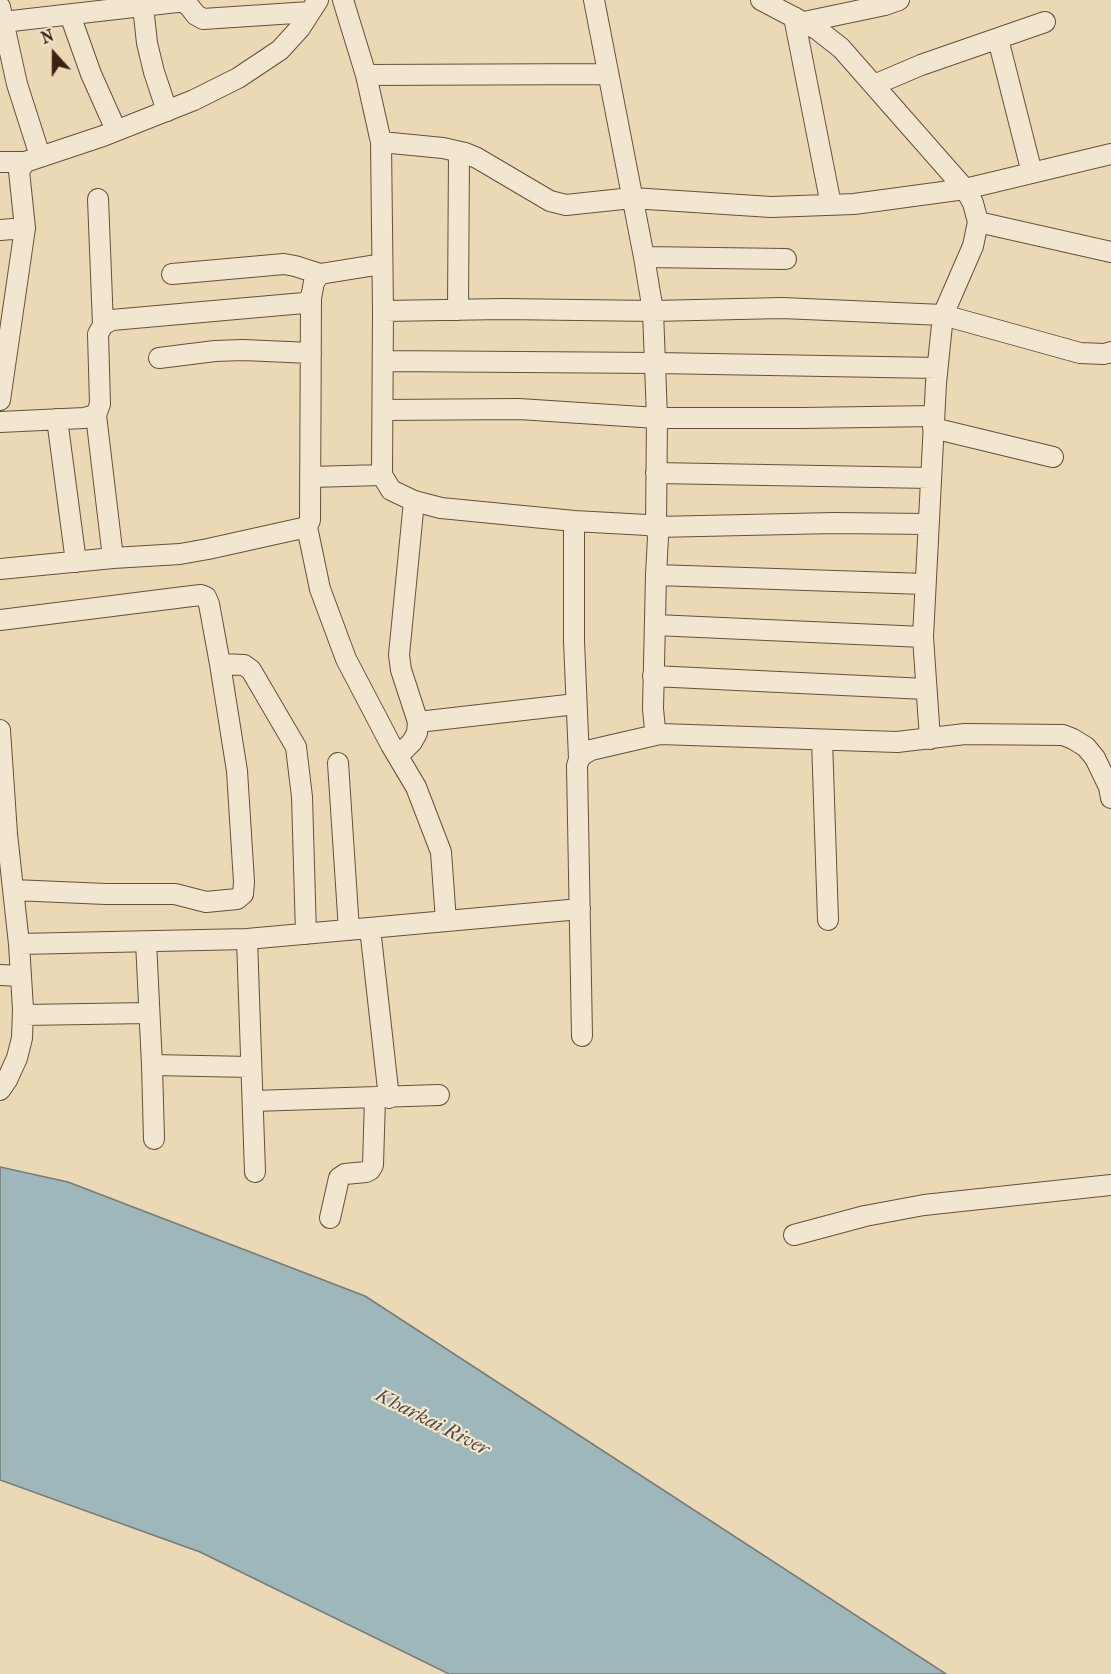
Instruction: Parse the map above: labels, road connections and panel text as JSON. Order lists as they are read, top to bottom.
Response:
{
  "water": ["Kharkai River"],
  "north": "top"
}
